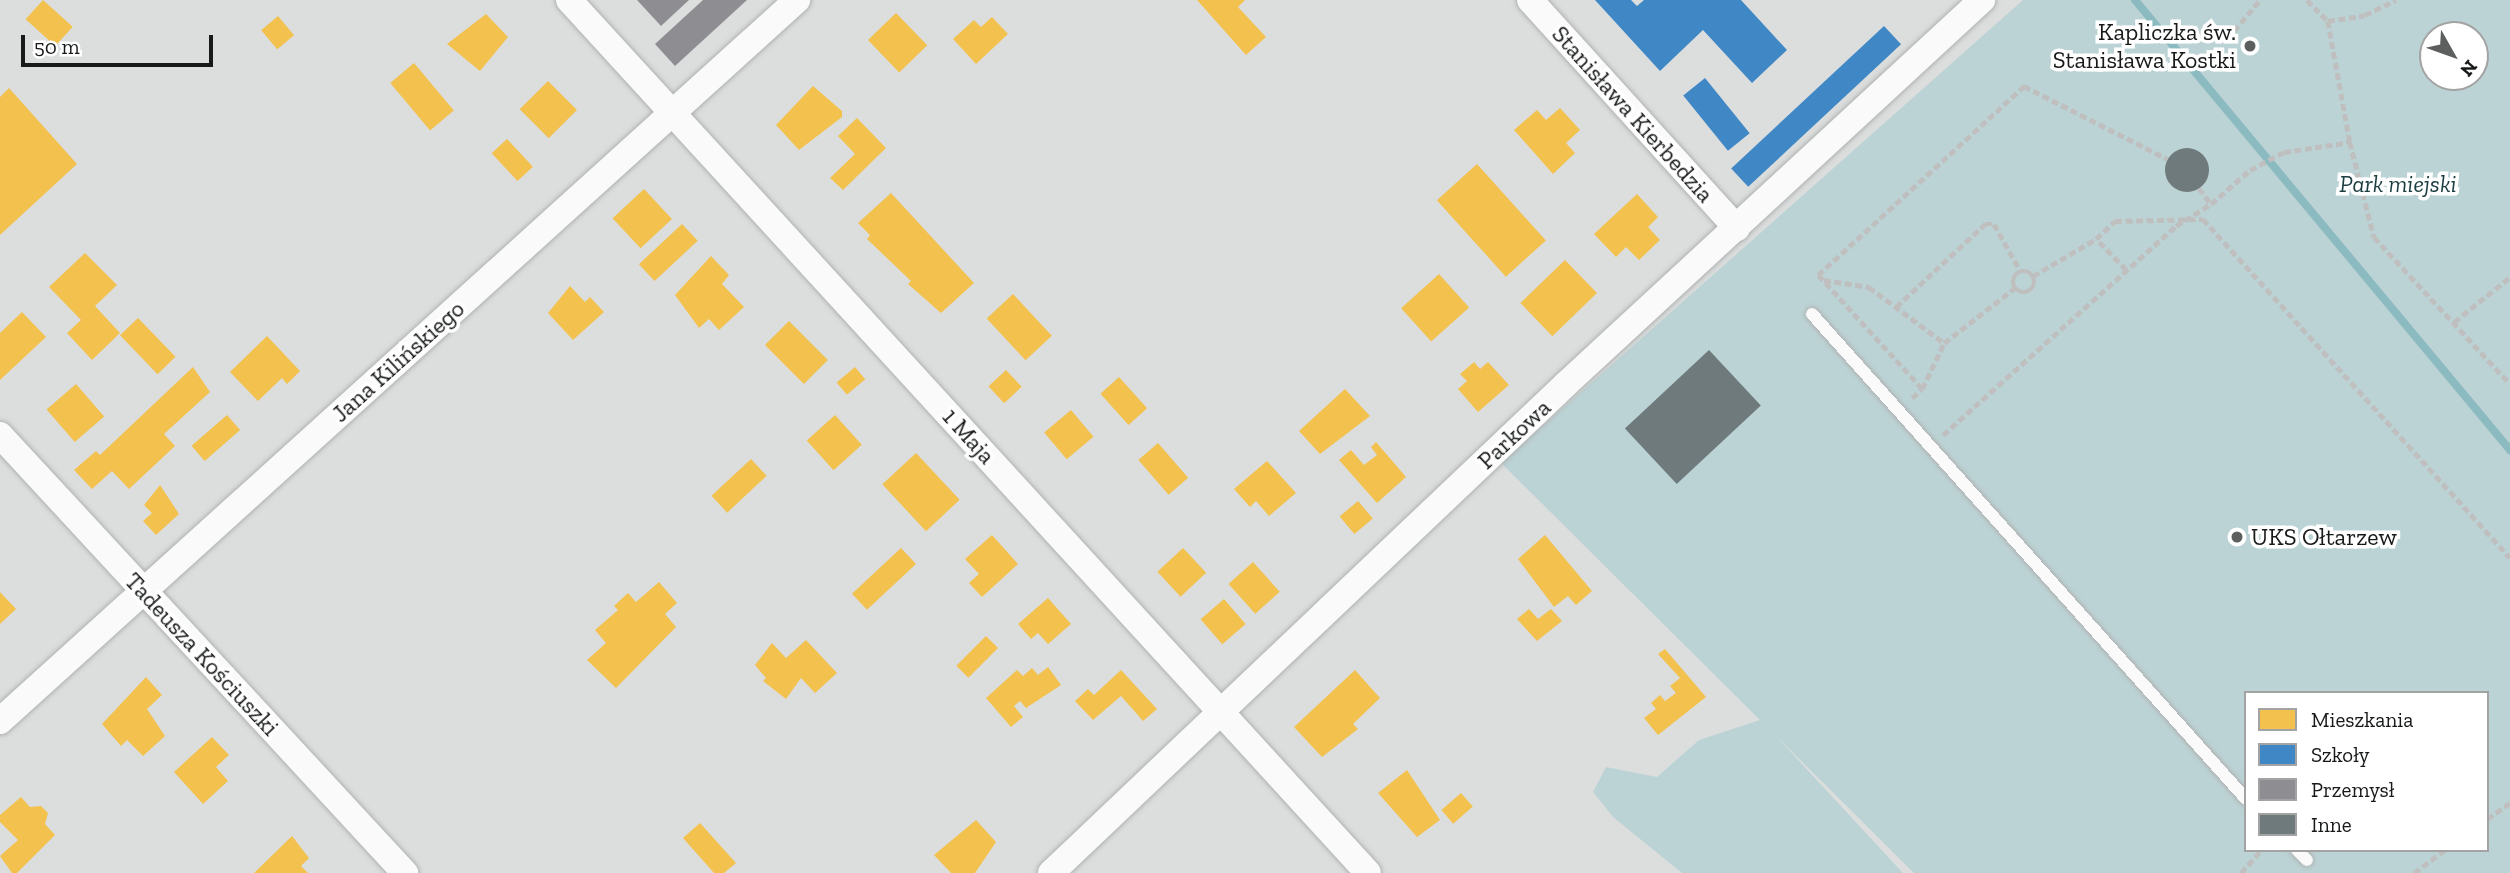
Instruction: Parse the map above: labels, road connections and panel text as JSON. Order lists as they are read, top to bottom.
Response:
{
  "streets": {
    "street": [
      "Stanisława Kierbedzia",
      "Jana Kilińskiego",
      "Parkowa",
      "1 Maja",
      "Tadeusza Kościuszki"
    ]
  },
  "crossings": [
    ["Stanisława Kierbedzia", "Parkowa"],
    ["Jana Kilińskiego", "1 Maja"],
    ["Jana Kilińskiego", "Tadeusza Kościuszki"],
    ["Parkowa", "1 Maja"]
  ],
  "parks": ["Park miejski"],
  "places": ["Kapliczka św. Stanisława Kostki", "UKS Ołtarzew"],
  "legend": [
    "Mieszkania",
    "Szkoły",
    "Przemysł",
    "Inne"
  ],
  "scale_bar": "50 m",
  "north": "bottom right"
}
